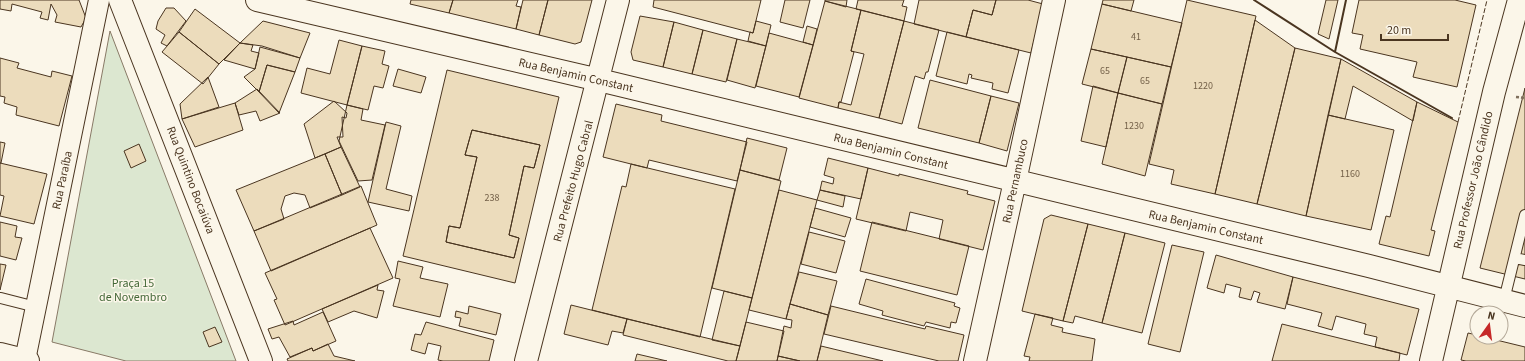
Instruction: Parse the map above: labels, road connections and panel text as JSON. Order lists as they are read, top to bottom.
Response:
{
  "streets": {
    "street": [
      "Rua Benjamin Constant",
      "Rua Paraíba",
      "Rua Quintino Bocaiúva",
      "Rua Professor João Cândido",
      "Rua Prefeito Hugo Cabral",
      "Rua Pernambuco"
    ]
  },
  "crossings": [
    ["Rua Benjamin Constant", "Rua Professor João Cândido"],
    ["Rua Benjamin Constant", "Rua Prefeito Hugo Cabral"],
    ["Rua Benjamin Constant", "Rua Pernambuco"]
  ],
  "parks": ["Praça 15 de Novembro"],
  "house_numbers": [
    "41",
    "65",
    "65",
    "1220",
    "1230",
    "1160",
    "238"
  ],
  "scale_bar": "20 m",
  "north": "top"
}
